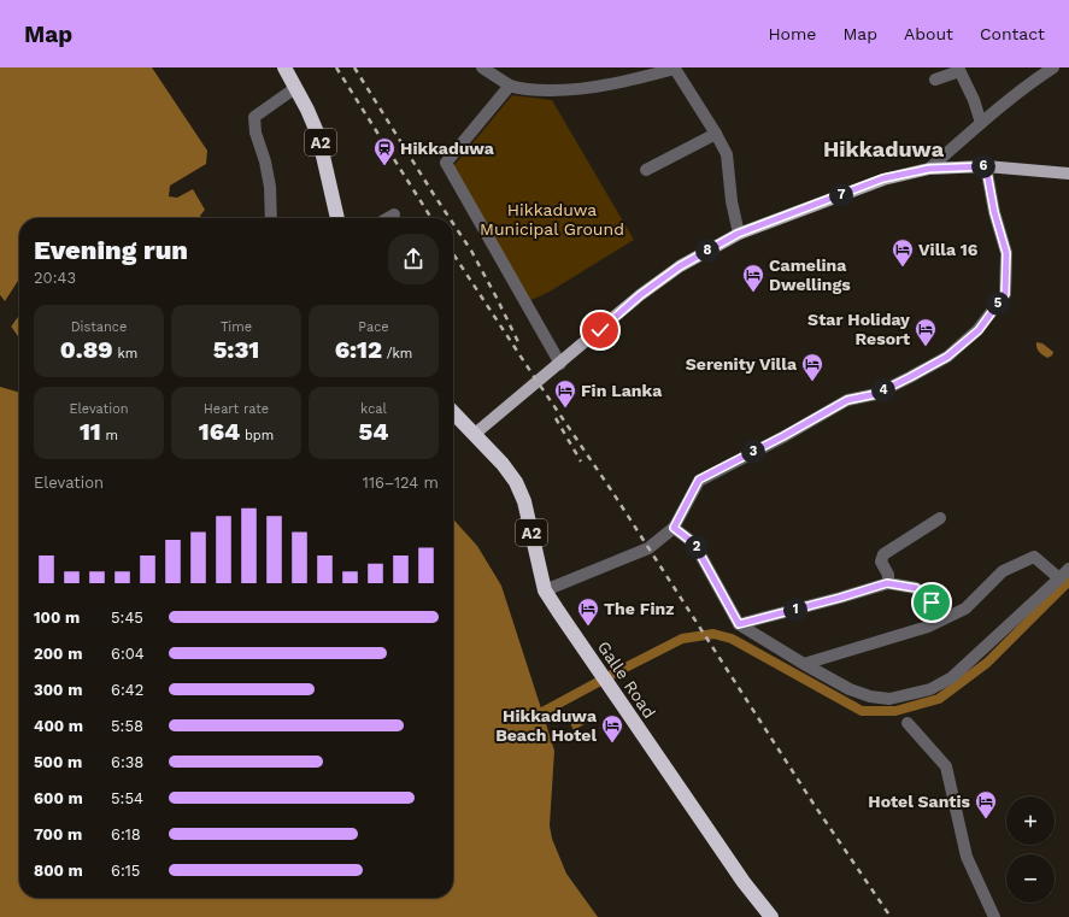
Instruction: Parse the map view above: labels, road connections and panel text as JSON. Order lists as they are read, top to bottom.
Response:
{
  "streets": {
    "highway": ["A2", "Galle Road"]
  },
  "districts": ["Hikkaduwa"],
  "parks": ["Hikkaduwa Municipal Ground"],
  "places": {
    "station": ["Hikkaduwa"],
    "hotel": [
      "Villa 16",
      "Camelina Dwellings",
      "Star Holiday Resort",
      "Serenity Villa",
      "Fin Lanka",
      "The Finz",
      "Hikkaduwa Beach Hotel",
      "Hotel Santis"
    ]
  },
  "page": {
    "header": "Map",
    "nav": [
      "Home",
      "Map",
      "About",
      "Contact"
    ],
    "pins": [
      "6",
      "7",
      "8",
      "5",
      "4",
      "3",
      "2",
      "1"
    ],
    "heading": ["Evening run", "20:43"],
    "stats": [
      ["Distance", "0.89 km"],
      ["Time", "5:31"],
      ["Pace", "6:12 /km"],
      ["Elevation", "11 m"],
      ["Heart rate", "164 bpm"],
      ["kcal", "54"]
    ],
    "chart": ["Elevation", "116–124 m"],
    "list": [
      {
        "name": "100 m",
        "note": "5:45"
      },
      {
        "name": "200 m",
        "note": "6:04"
      },
      {
        "name": "300 m",
        "note": "6:42"
      },
      {
        "name": "400 m",
        "note": "5:58"
      },
      {
        "name": "500 m",
        "note": "6:38"
      },
      {
        "name": "600 m",
        "note": "5:54"
      },
      {
        "name": "700 m",
        "note": "6:18"
      },
      {
        "name": "800 m",
        "note": "6:15"
      }
    ],
    "map_buttons": ["+", "−"]
  }
}
